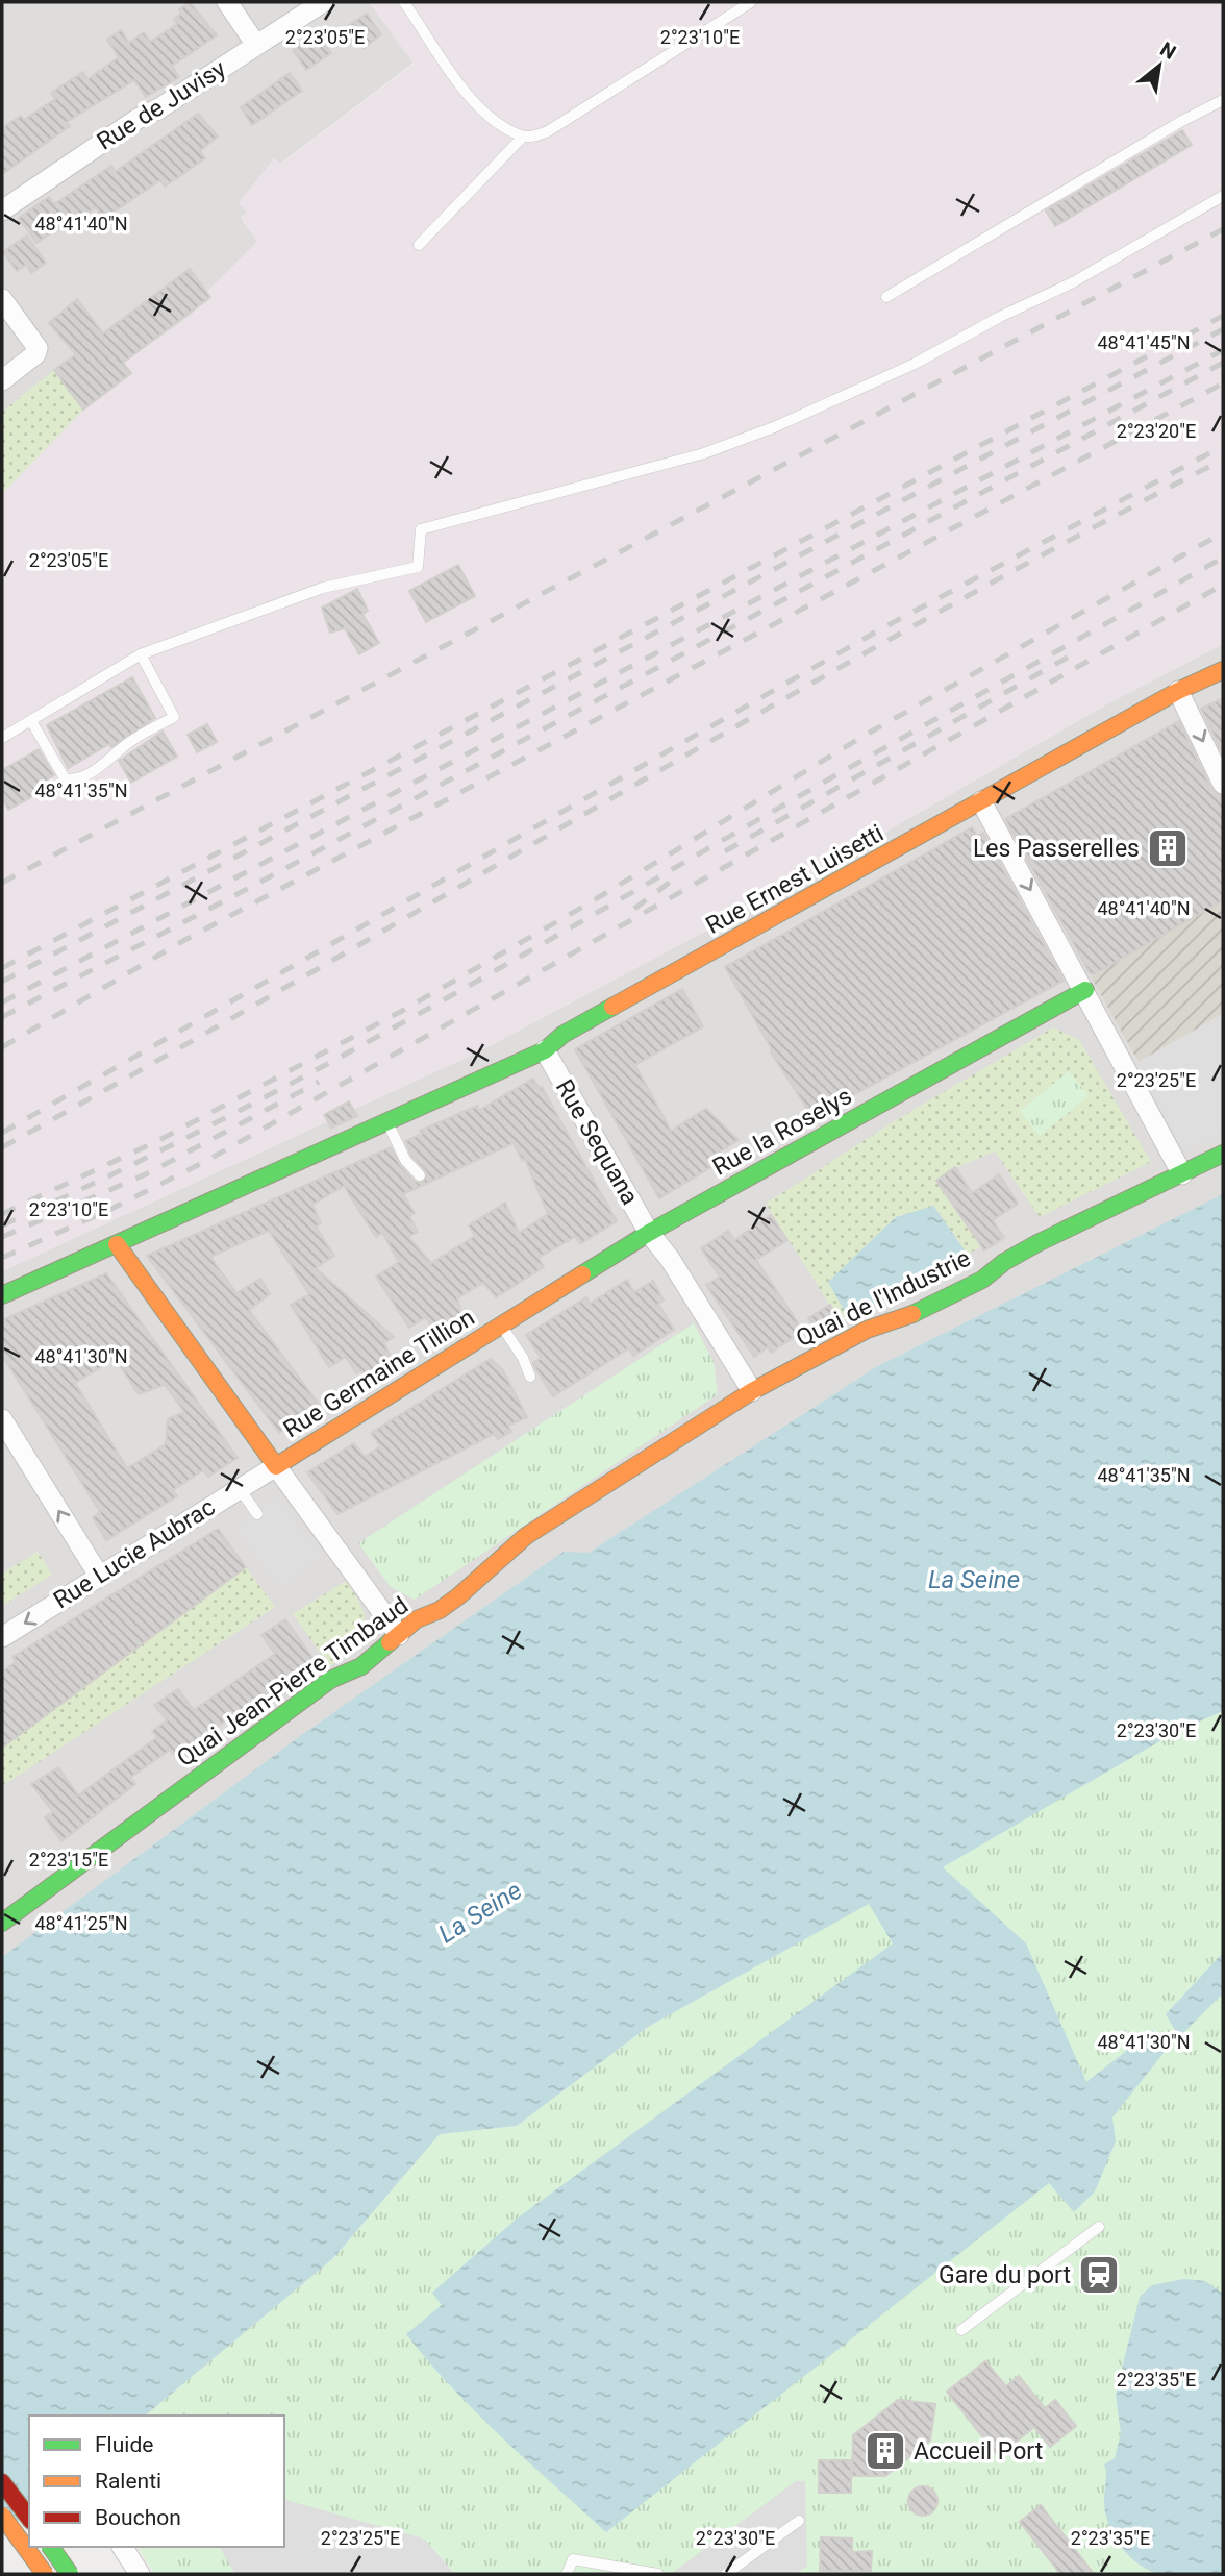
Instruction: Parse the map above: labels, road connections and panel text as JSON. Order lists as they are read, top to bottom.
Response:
{
  "streets": {
    "street": [
      "Rue de Juvisy",
      "Rue Ernest Luisetti",
      "Rue la Roselys",
      "Rue Sequana",
      "Quai de l'Industrie",
      "Rue Germaine Tillion",
      "Rue Lucie Aubrac",
      "Quai Jean-Pierre Timbaud"
    ]
  },
  "crossings": [
    ["Rue Ernest Luisetti", "Rue Sequana"],
    ["Rue la Roselys", "Rue Sequana"],
    ["Rue la Roselys", "Rue Germaine Tillion"],
    ["Rue Sequana", "Quai de l'Industrie"],
    ["Quai de l'Industrie", "Quai Jean-Pierre Timbaud"],
    ["Rue Germaine Tillion", "Rue Lucie Aubrac"]
  ],
  "one_way": ["Rue Lucie Aubrac"],
  "water": ["La Seine"],
  "places": {
    "building": ["Les Passerelles", "Accueil Port"],
    "station": ["Gare du port"]
  },
  "legend": ["Fluide", "Ralenti", "Bouchon"],
  "north": "top right",
  "coordinates": [
    "2°23'10\"E",
    "2°23'05\"E",
    "48°41'40\"N",
    "48°41'45\"N",
    "2°23'20\"E",
    "48°41'35\"N",
    "2°23'25\"E",
    "48°41'30\"N",
    "2°23'30\"E",
    "2°23'15\"E",
    "48°41'25\"N",
    "2°23'35\"E"
  ]
}
